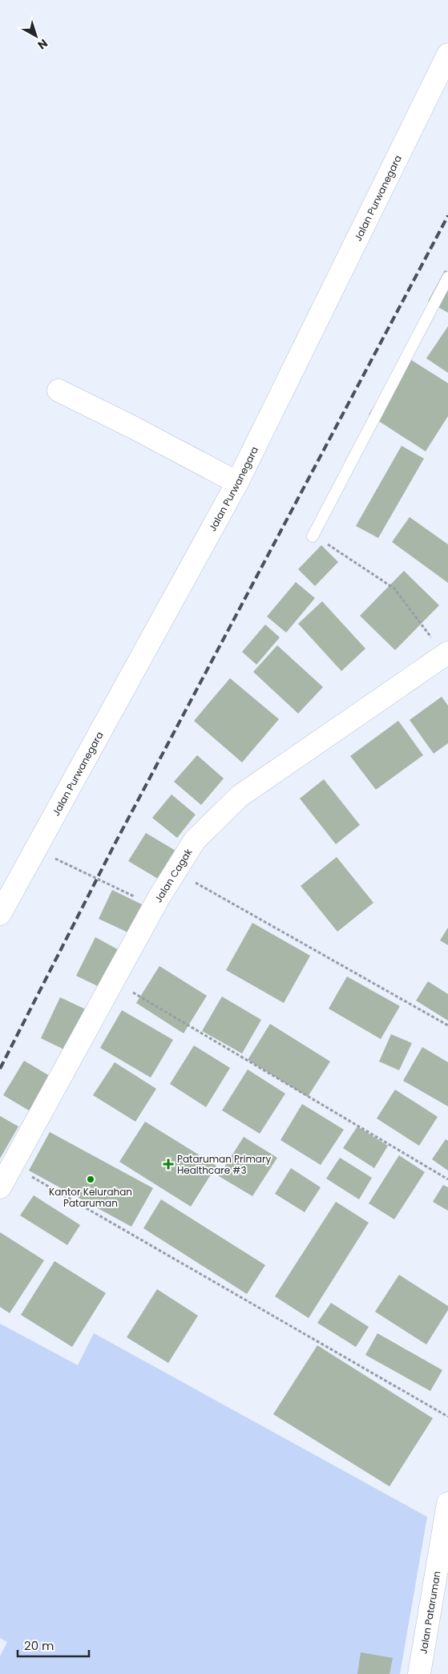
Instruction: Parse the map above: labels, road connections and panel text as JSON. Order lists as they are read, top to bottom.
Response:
{
  "streets": {
    "street": ["Jalan Purwanegara", "Jalan Cagak", "Jalan Pataruman"]
  },
  "places": {
    "health": ["Pataruman Primary Healthcare #3"],
    "other": ["Kantor Kelurahan Pataruman"]
  },
  "scale_bar": "20 m",
  "north": "bottom right"
}
